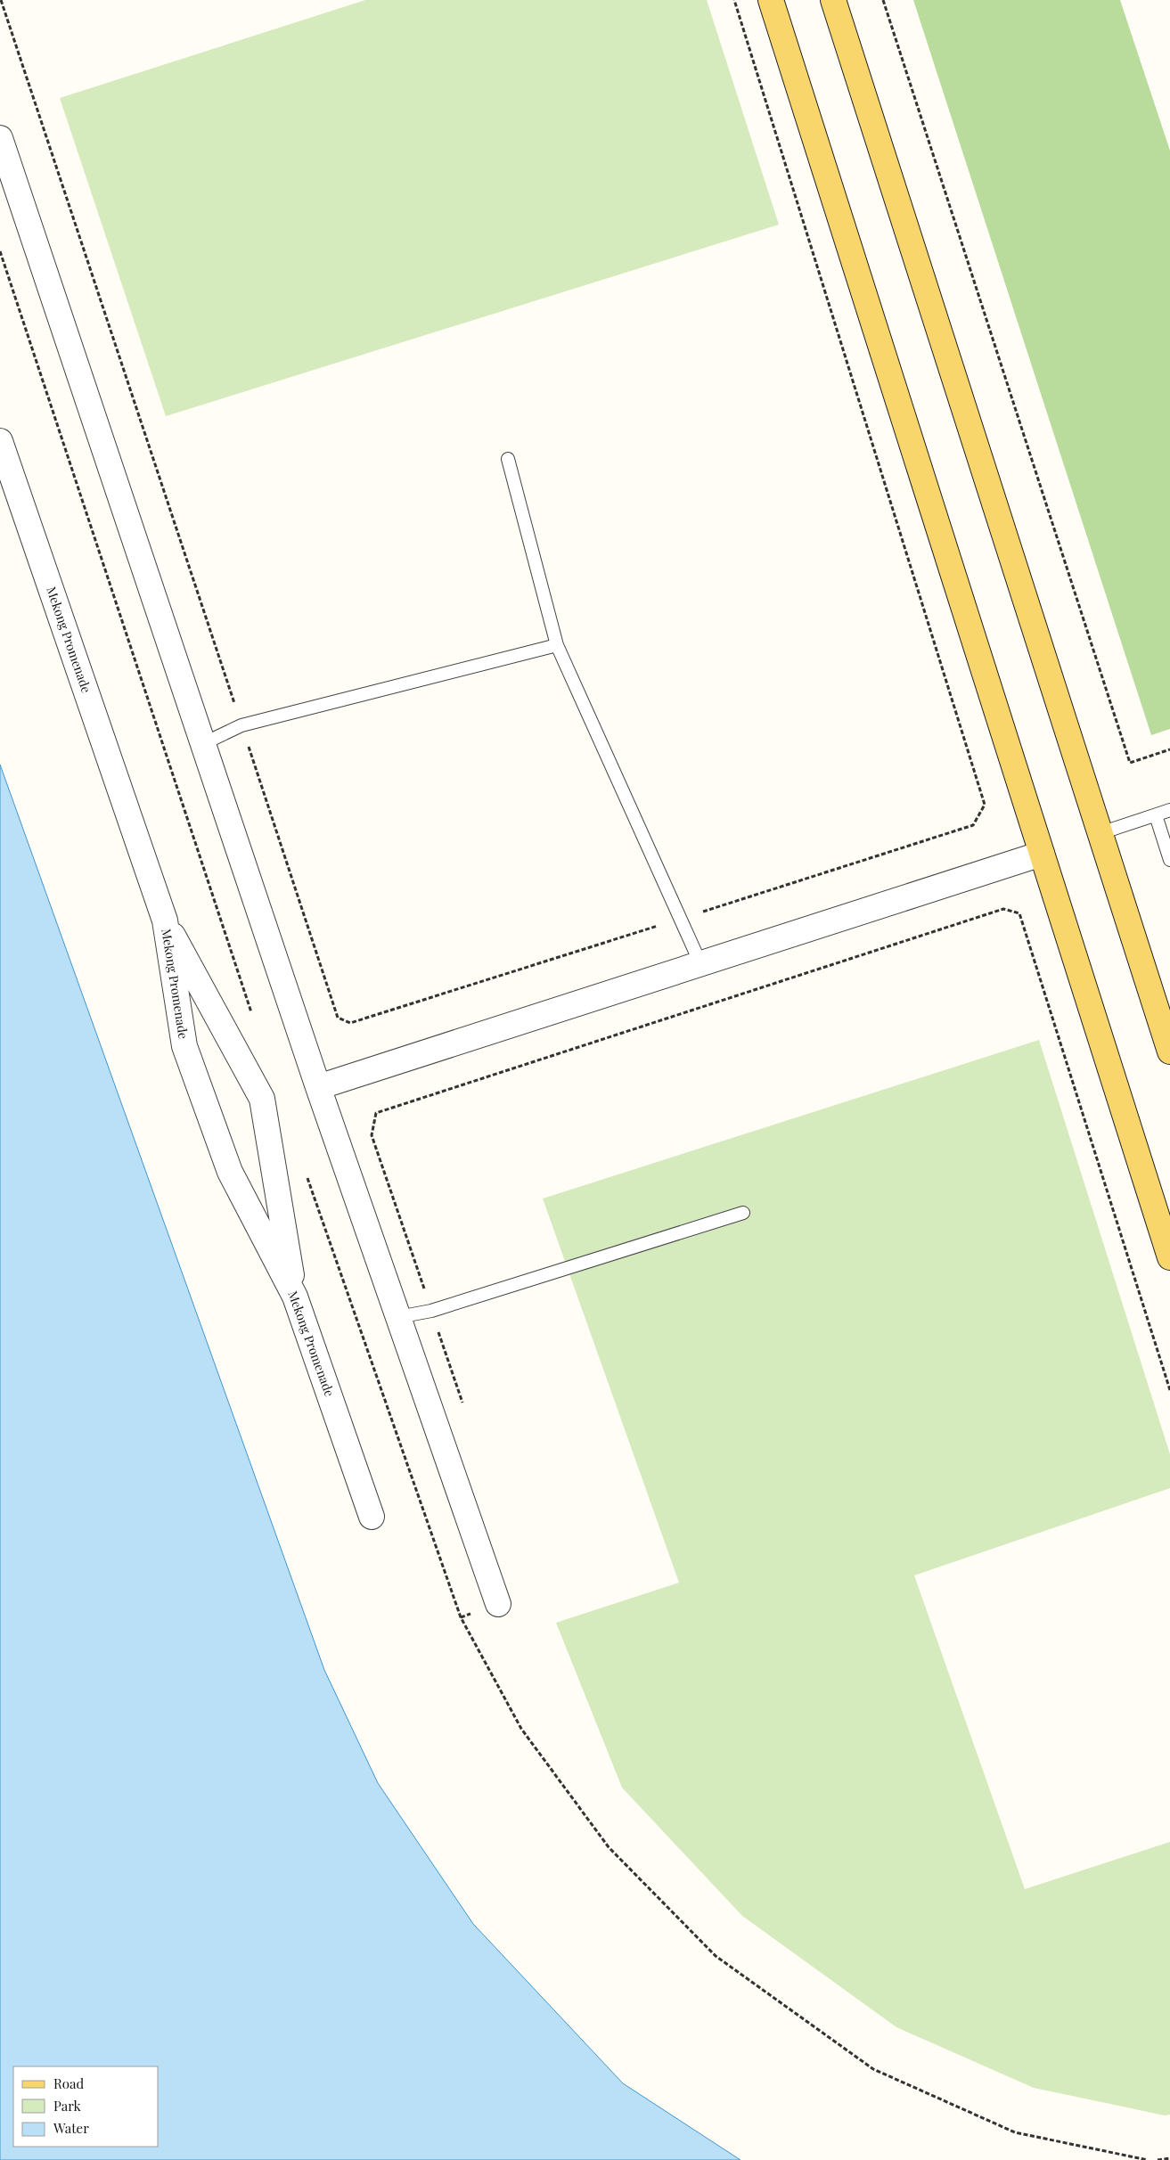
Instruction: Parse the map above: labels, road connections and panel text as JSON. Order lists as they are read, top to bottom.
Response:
{
  "streets": {
    "street": ["Mekong Promenade"]
  },
  "legend": ["Road", "Park", "Water"]
}
